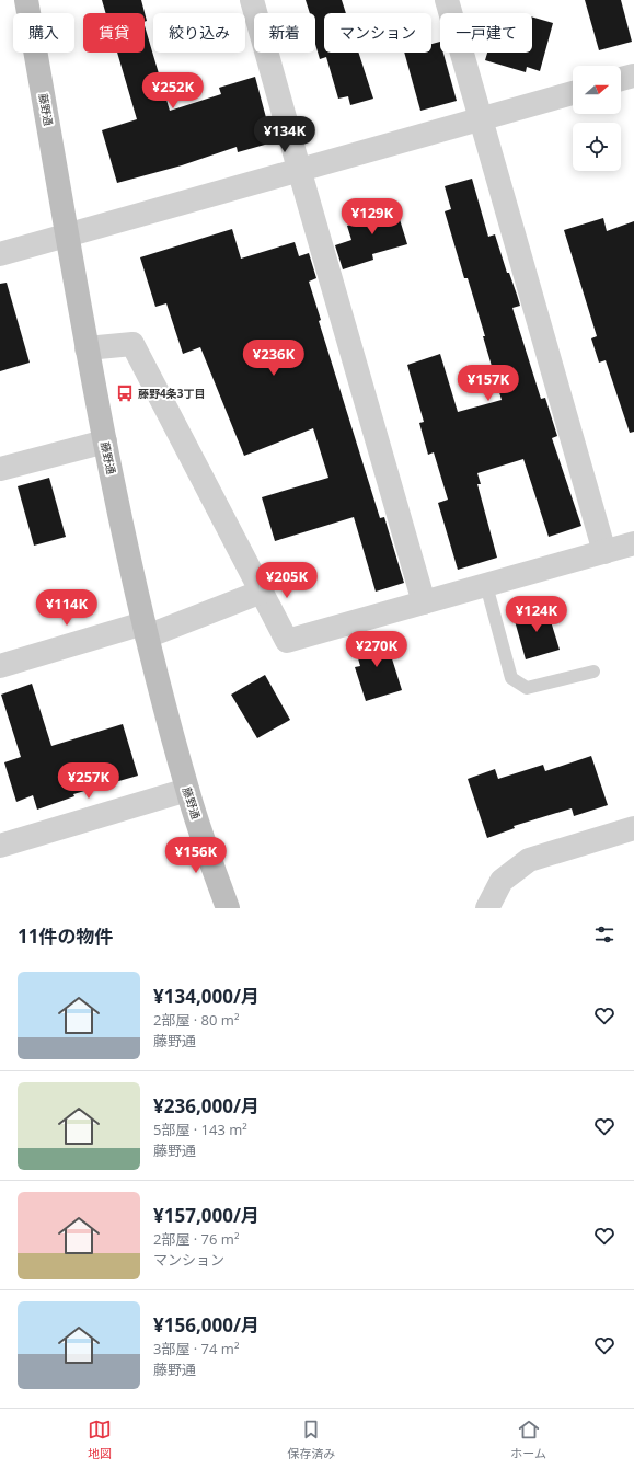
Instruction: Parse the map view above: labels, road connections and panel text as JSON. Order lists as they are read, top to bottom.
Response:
{
  "streets": {
    "street": ["藤野通"]
  },
  "places": {
    "bus stop": ["藤野4条3丁目"]
  },
  "north": "right",
  "page": {
    "chip": [
      "購入",
      "賃貸",
      "絞り込み",
      "新着",
      "マンション",
      "一戸建て"
    ],
    "price": [
      "¥252K",
      "¥134K",
      "¥129K",
      "¥236K",
      "¥157K",
      "¥205K",
      "¥114K",
      "¥124K",
      "¥270K",
      "¥257K",
      "¥156K"
    ],
    "heading": "11件の物件",
    "list": [
      {
        "name": "¥134,000/月",
        "note": "2部屋 · 80 m² · 藤野通"
      },
      {
        "name": "¥236,000/月",
        "note": "5部屋 · 143 m² · 藤野通"
      },
      {
        "name": "¥157,000/月",
        "note": "2部屋 · 76 m² · マンション"
      },
      {
        "name": "¥156,000/月",
        "note": "3部屋 · 74 m² · 藤野通"
      }
    ],
    "tabs": ["地図", "保存済み", "ホーム"]
  }
}
